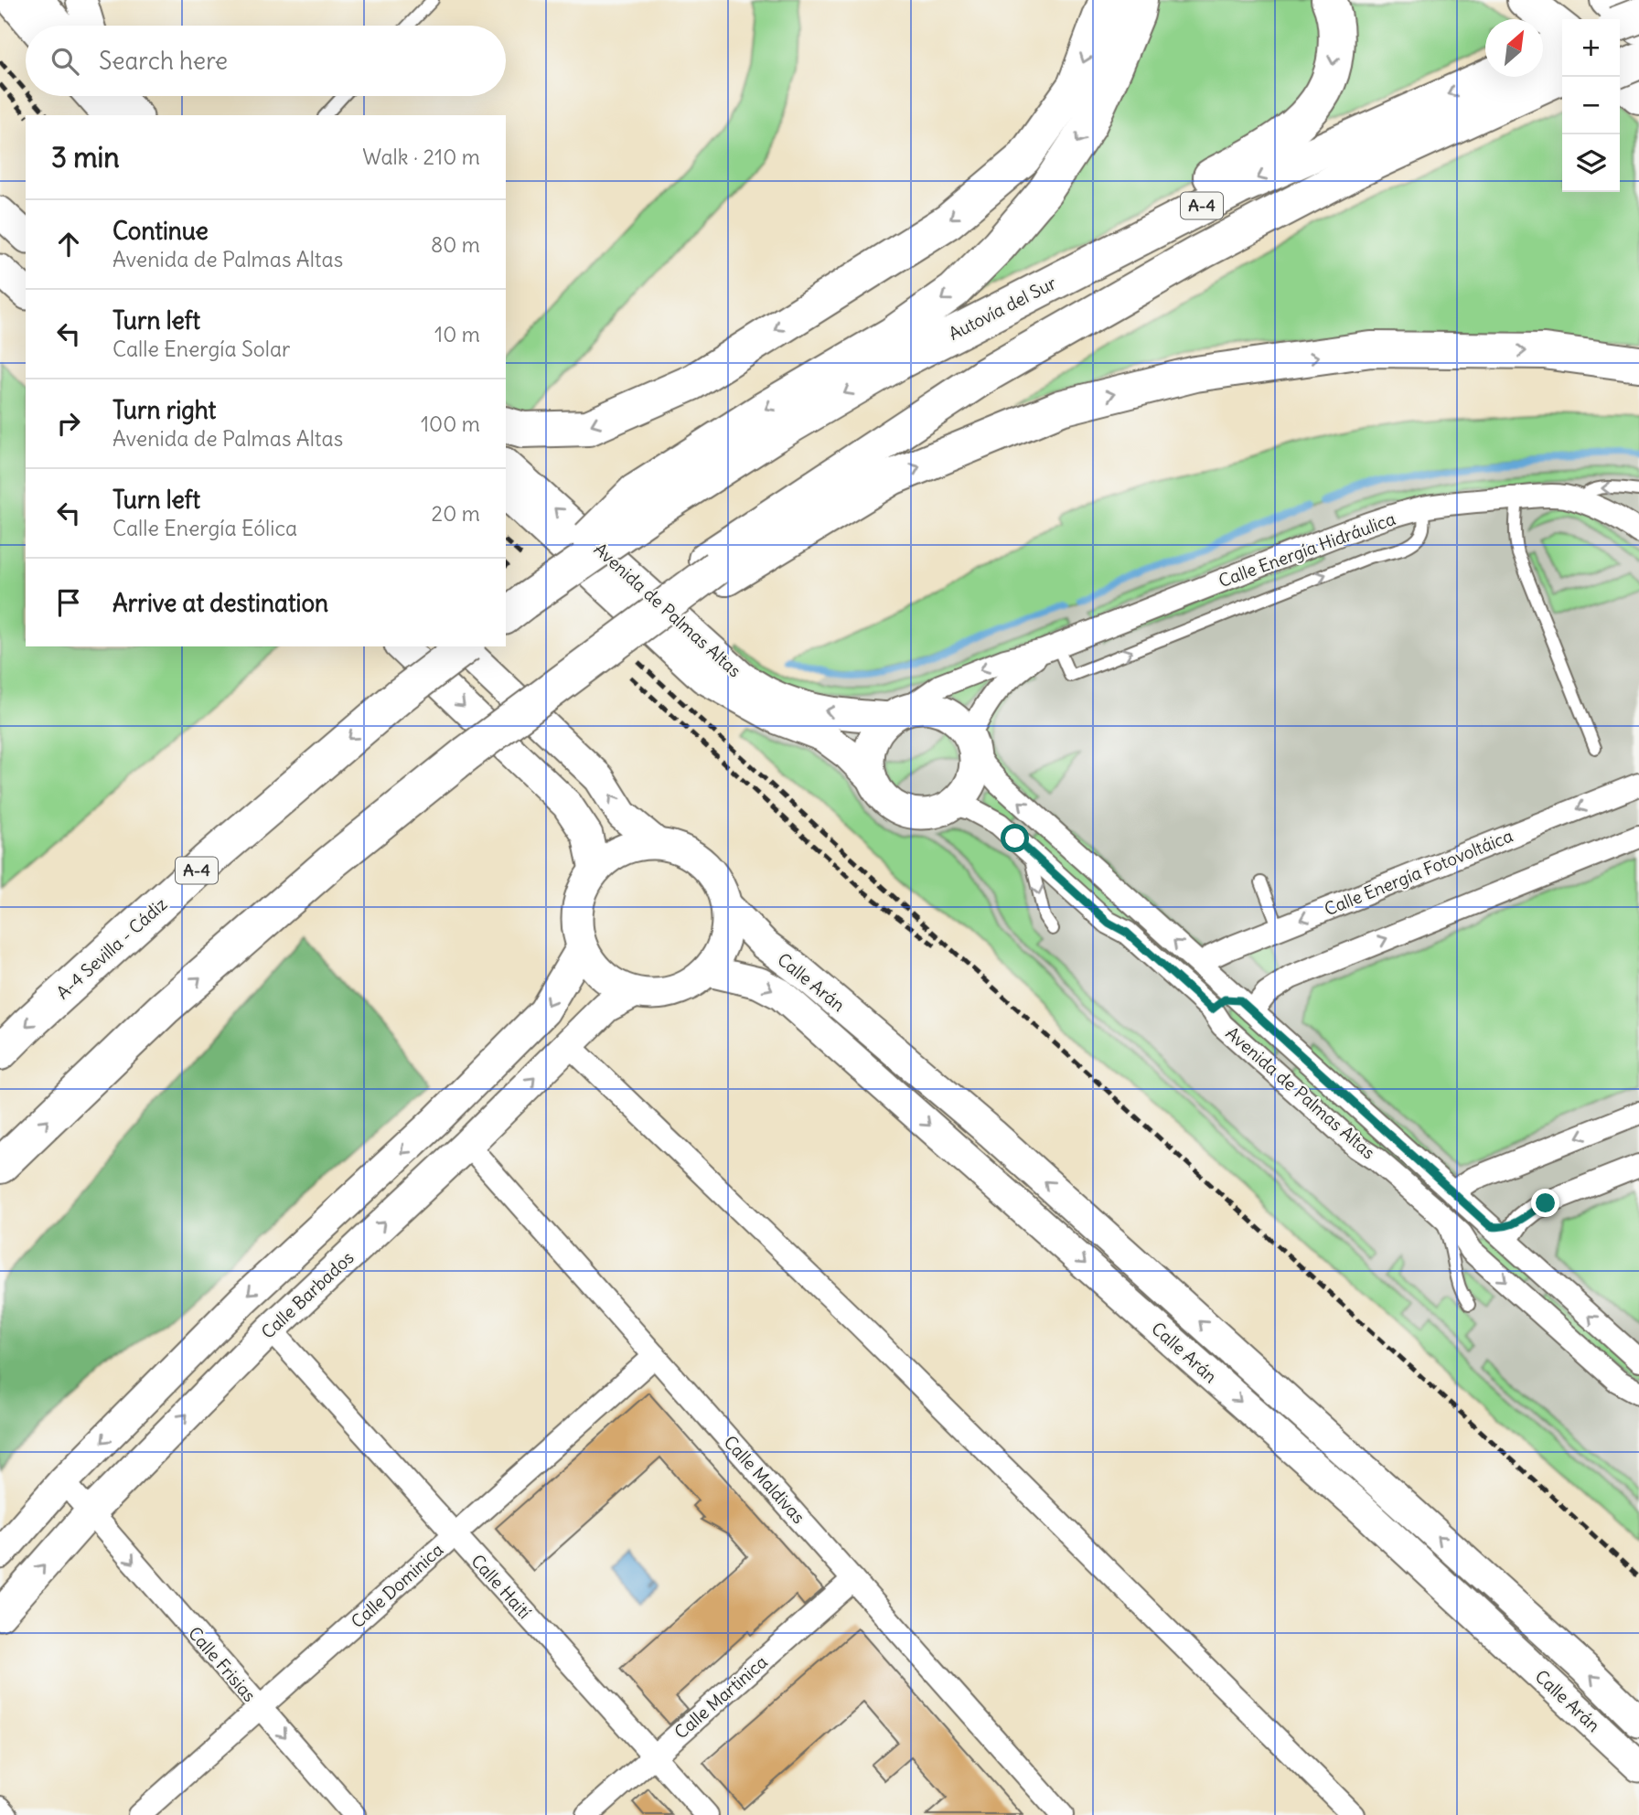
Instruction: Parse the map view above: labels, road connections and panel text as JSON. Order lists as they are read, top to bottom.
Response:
{
  "streets": {
    "highway": ["A-4", "Autovía del Sur", "A-4 Sevilla - Cádiz"],
    "street": [
      "Calle Energía Hidráulica",
      "Avenida de Palmas Altas",
      "Calle Energía Fotovoltáica",
      "Calle Arán",
      "Calle Barbados",
      "Calle Maldivas",
      "Calle Dominica",
      "Calle Haití",
      "Calle Frisias",
      "Calle Martinica"
    ]
  },
  "crossings": [
    ["Calle Energía Hidráulica", "Avenida de Palmas Altas"],
    ["Avenida de Palmas Altas", "Calle Energía Fotovoltáica"],
    ["Calle Arán", "Calle Barbados"],
    ["Calle Barbados", "Calle Maldivas"],
    ["Calle Barbados", "Calle Haití"],
    ["Calle Barbados", "Calle Frisias"],
    ["Calle Maldivas", "Calle Dominica"],
    ["Calle Maldivas", "Calle Martinica"],
    ["Calle Dominica", "Calle Haití"],
    ["Calle Dominica", "Calle Frisias"],
    ["Calle Haití", "Calle Martinica"]
  ],
  "one_way": ["Calle Frisias"],
  "north": "top right",
  "page": {
    "map_buttons": ["+", "−"],
    "search": "Search here",
    "heading": ["3 min", "Walk · 210 m"],
    "list": [
      ["Continue", "Avenida de Palmas Altas", "80 m"],
      ["Turn left", "Calle Energía Solar", "10 m"],
      ["Turn right", "Avenida de Palmas Altas", "100 m"],
      ["Turn left", "Calle Energía Eólica", "20 m"],
      "Arrive at destination"
    ]
  }
}
